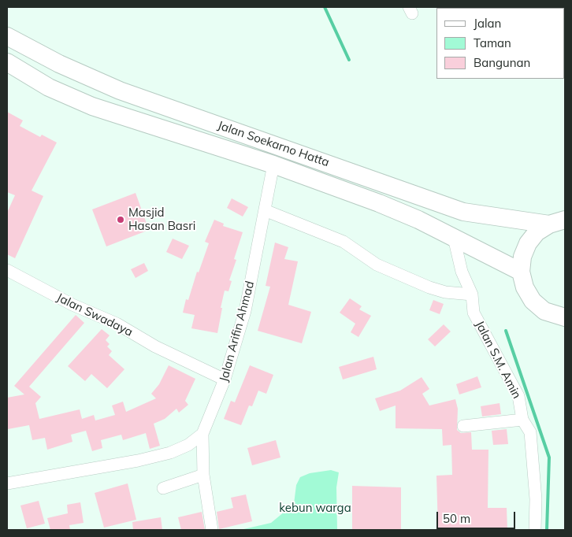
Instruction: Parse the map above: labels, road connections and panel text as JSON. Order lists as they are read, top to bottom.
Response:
{
  "streets": {
    "highway": ["Jalan Soekarno Hatta"],
    "street": ["Jalan Swadaya", "Jalan Arifin Ahmad", "Jalan S.M. Amin"]
  },
  "crossings": [
    ["Jalan Soekarno Hatta", "Jalan Arifin Ahmad"],
    ["Jalan Soekarno Hatta", "Jalan S.M. Amin"],
    ["Jalan Swadaya", "Jalan Arifin Ahmad"]
  ],
  "parks": ["kebun warga"],
  "places": ["Masjid Hasan Basri"],
  "legend": ["Jalan", "Taman", "Bangunan"],
  "scale_bar": "50 m"
}
